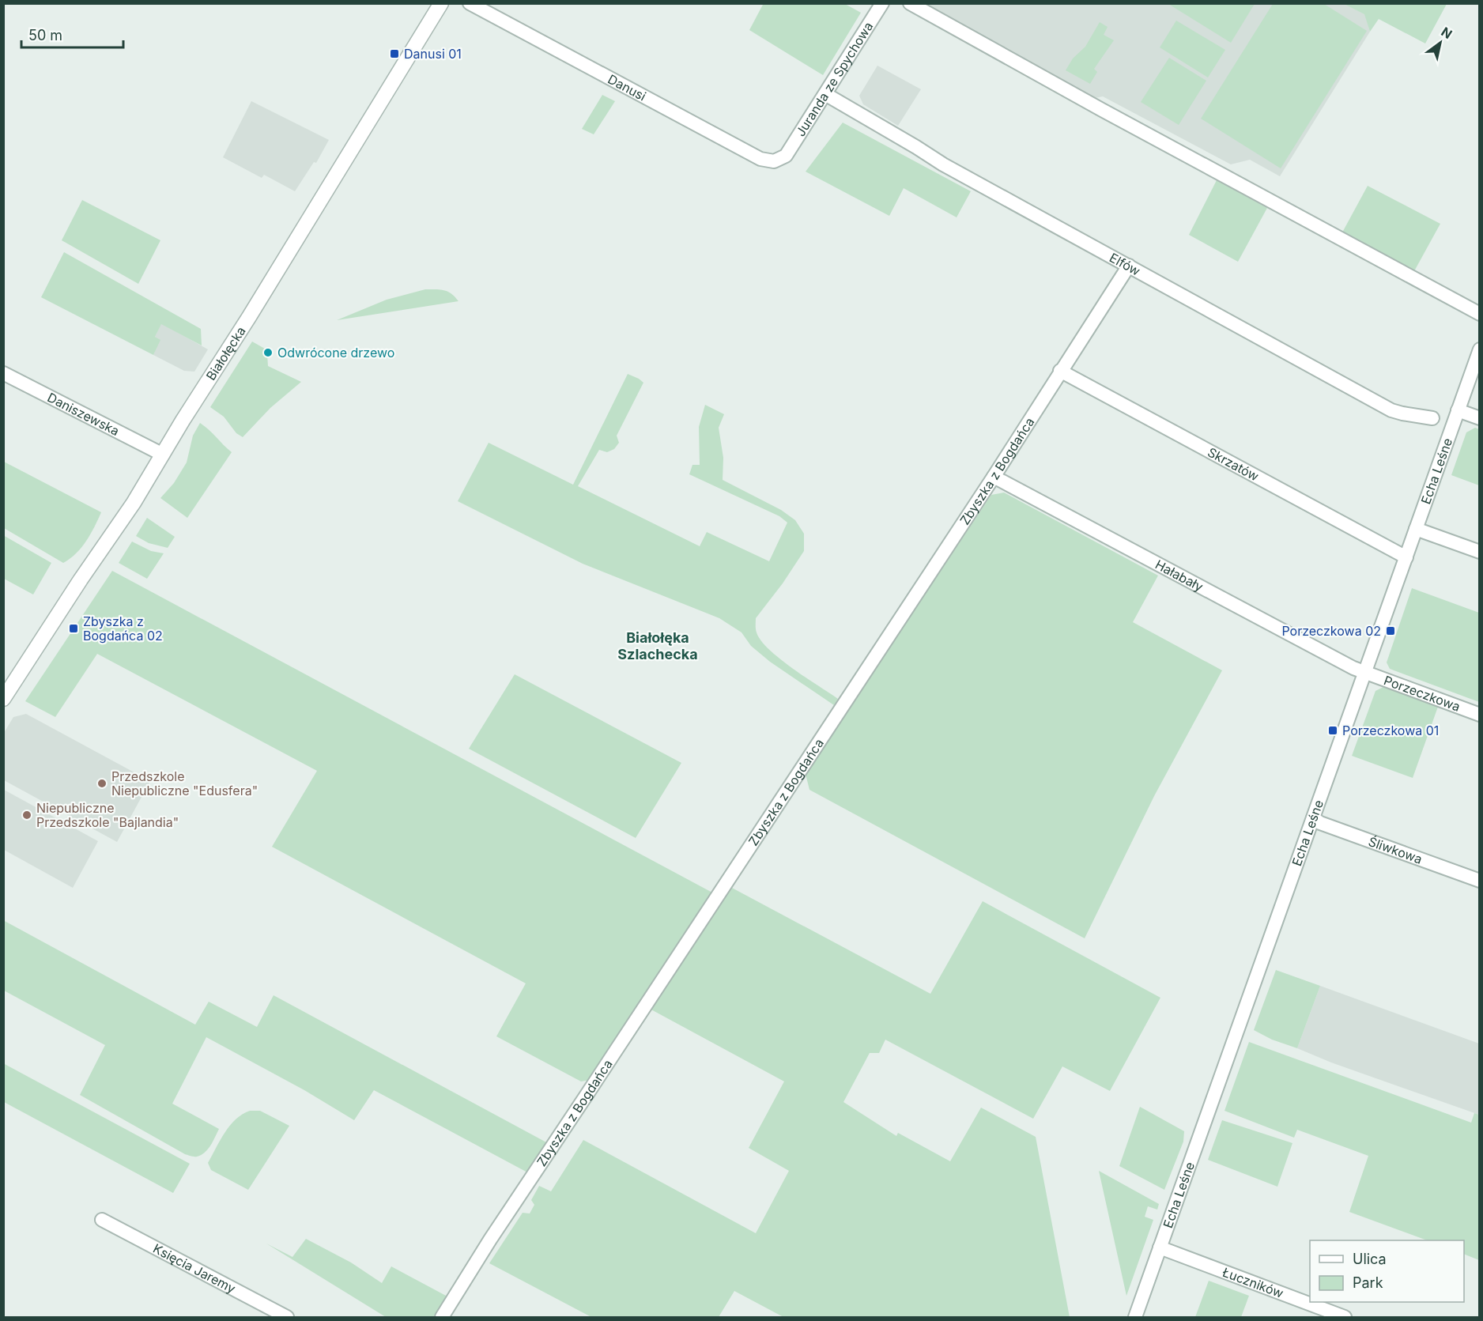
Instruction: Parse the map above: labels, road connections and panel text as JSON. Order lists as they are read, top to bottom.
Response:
{
  "streets": {
    "street": [
      "Juranda ze Spychowa",
      "Danusi",
      "Elfów",
      "Białołęcka",
      "Daniszewska",
      "Skrzatów",
      "Zbyszka z Bogdańca",
      "Echa Leśne",
      "Hałabały",
      "Porzeczkowa",
      "Śliwkowa",
      "Księcia Jaremy",
      "Łuczników"
    ]
  },
  "crossings": [
    ["Juranda ze Spychowa", "Danusi"],
    ["Juranda ze Spychowa", "Elfów"],
    ["Elfów", "Zbyszka z Bogdańca"],
    ["Białołęcka", "Daniszewska"],
    ["Skrzatów", "Zbyszka z Bogdańca"],
    ["Skrzatów", "Echa Leśne"],
    ["Zbyszka z Bogdańca", "Hałabały"],
    ["Echa Leśne", "Hałabały"],
    ["Echa Leśne", "Porzeczkowa"],
    ["Echa Leśne", "Śliwkowa"],
    ["Echa Leśne", "Łuczników"],
    ["Hałabały", "Porzeczkowa"]
  ],
  "districts": ["Białołęka Szlachecka"],
  "places": {
    "transit": [
      "Danusi 01",
      "Zbyszka z Bogdańca 02",
      "Porzeczkowa 02",
      "Porzeczkowa 01"
    ],
    "other": ["Odwrócone drzewo", "Przedszkole Niepubliczne \"Edusfera\"", "Niepubliczne Przedszkole \"Bajlandia\""]
  },
  "legend": ["Ulica", "Park"],
  "scale_bar": "50 m",
  "north": "top right"
}
